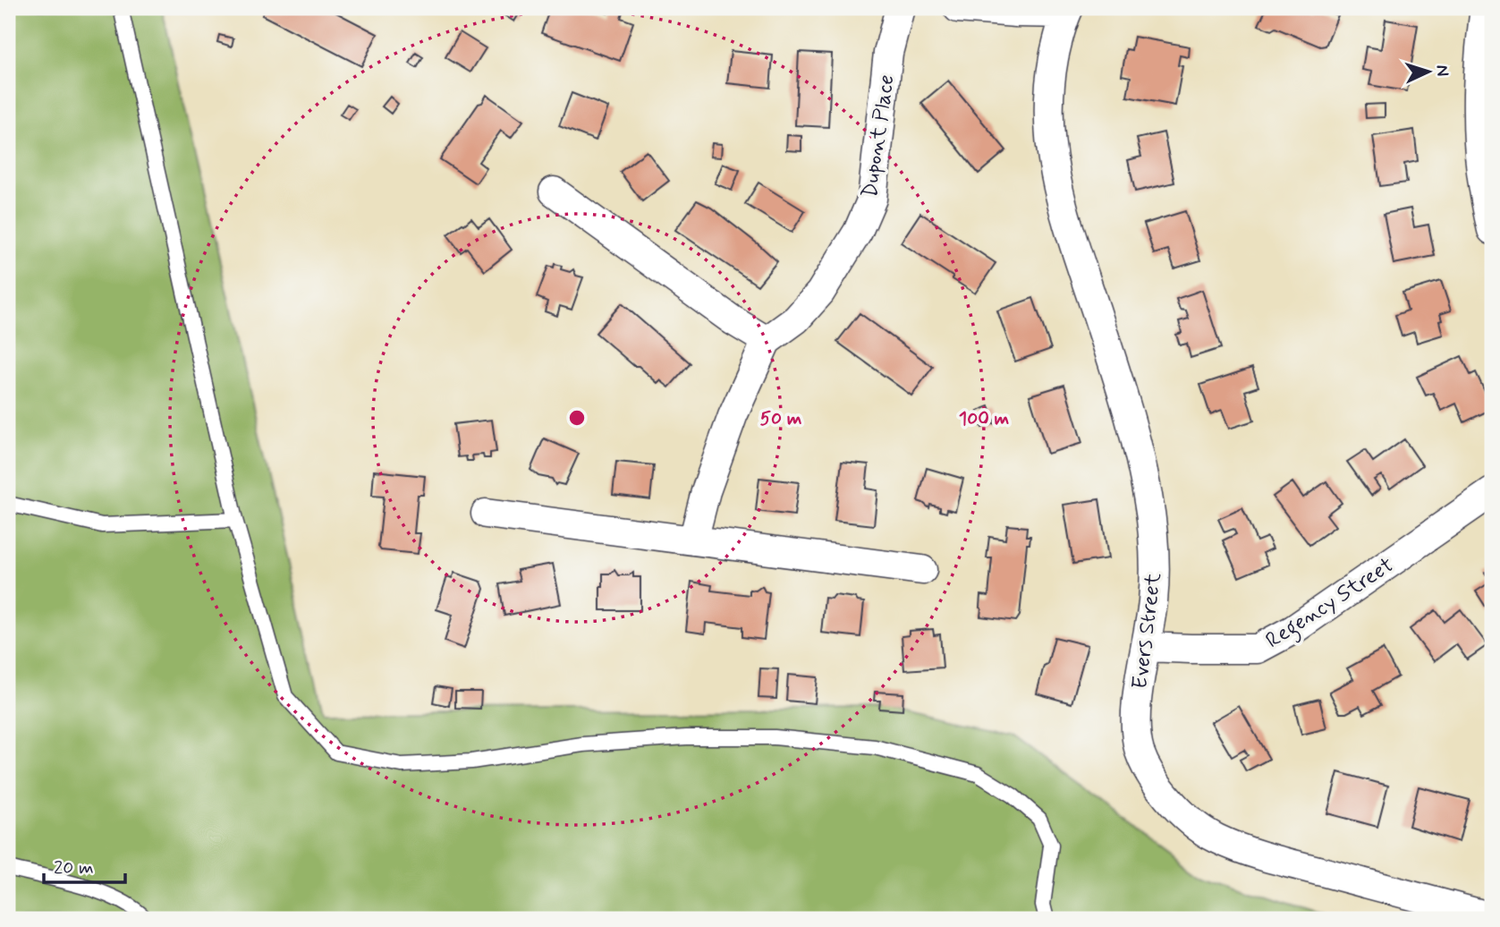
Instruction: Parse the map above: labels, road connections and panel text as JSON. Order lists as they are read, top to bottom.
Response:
{
  "streets": {
    "street": ["Dupont Place", "Regency Street", "Evers Street"]
  },
  "crossings": [
    ["Regency Street", "Evers Street"]
  ],
  "scale_bar": "20 m",
  "north": "right",
  "rings": ["50 m", "100 m"]
}
